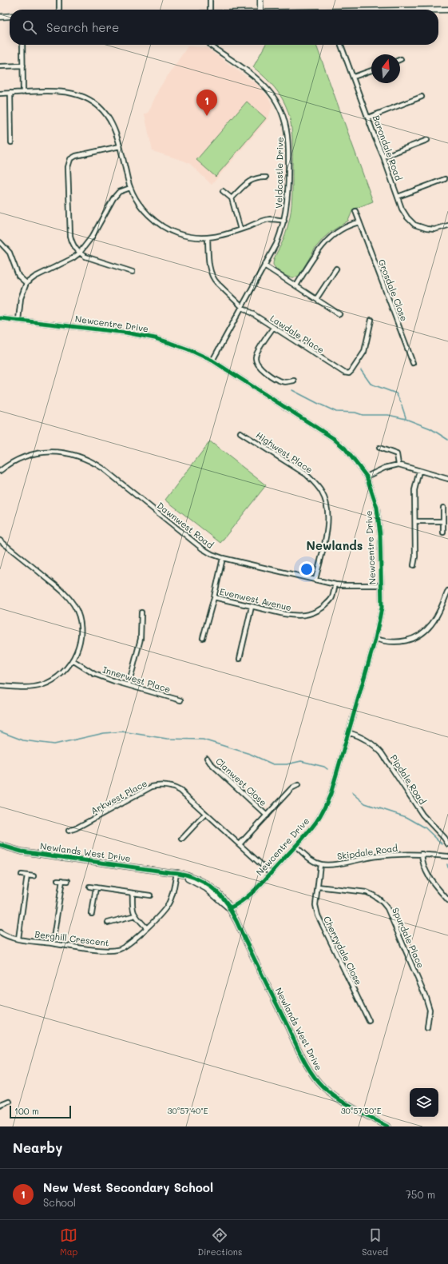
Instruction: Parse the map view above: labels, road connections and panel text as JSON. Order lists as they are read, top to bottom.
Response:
{
  "streets": {
    "street": [
      "Barondale Road",
      "Veldcastle Drive",
      "Grosdale Close",
      "Newcentre Drive",
      "Lawdale Place",
      "Highwest Place",
      "Dawnwest Road",
      "Evenwest Avenue",
      "Innerwest Place",
      "Pipdale Road",
      "Clanwest Close",
      "Arkwest Place",
      "Newlands West Drive",
      "Skipdale Road",
      "Spurdale Place",
      "Berghill Crescent",
      "Cherrydale Close"
    ]
  },
  "crossings": [
    ["Veldcastle Drive", "Newcentre Drive"],
    ["Veldcastle Drive", "Lawdale Place"],
    ["Newcentre Drive", "Dawnwest Road"],
    ["Newcentre Drive", "Pipdale Road"],
    ["Newcentre Drive", "Arkwest Place"],
    ["Newcentre Drive", "Newlands West Drive"],
    ["Highwest Place", "Dawnwest Road"],
    ["Dawnwest Road", "Evenwest Avenue"],
    ["Newlands West Drive", "Berghill Crescent"],
    ["Skipdale Road", "Cherrydale Close"],
    ["Spurdale Place", "Cherrydale Close"]
  ],
  "districts": ["Newlands"],
  "scale_bar": "100 m",
  "north": "top",
  "page": {
    "search": "Search here",
    "pins": "1",
    "scale": "100 m",
    "heading": "Nearby",
    "list": [
      {
        "mark": "1",
        "name": "New West Secondary School",
        "note": "School",
        "value": "750 m"
      }
    ],
    "nav": ["Map", "Directions", "Saved"]
  },
  "coordinates": ["30°57'40\"E", "30°57'50\"E"]
}
